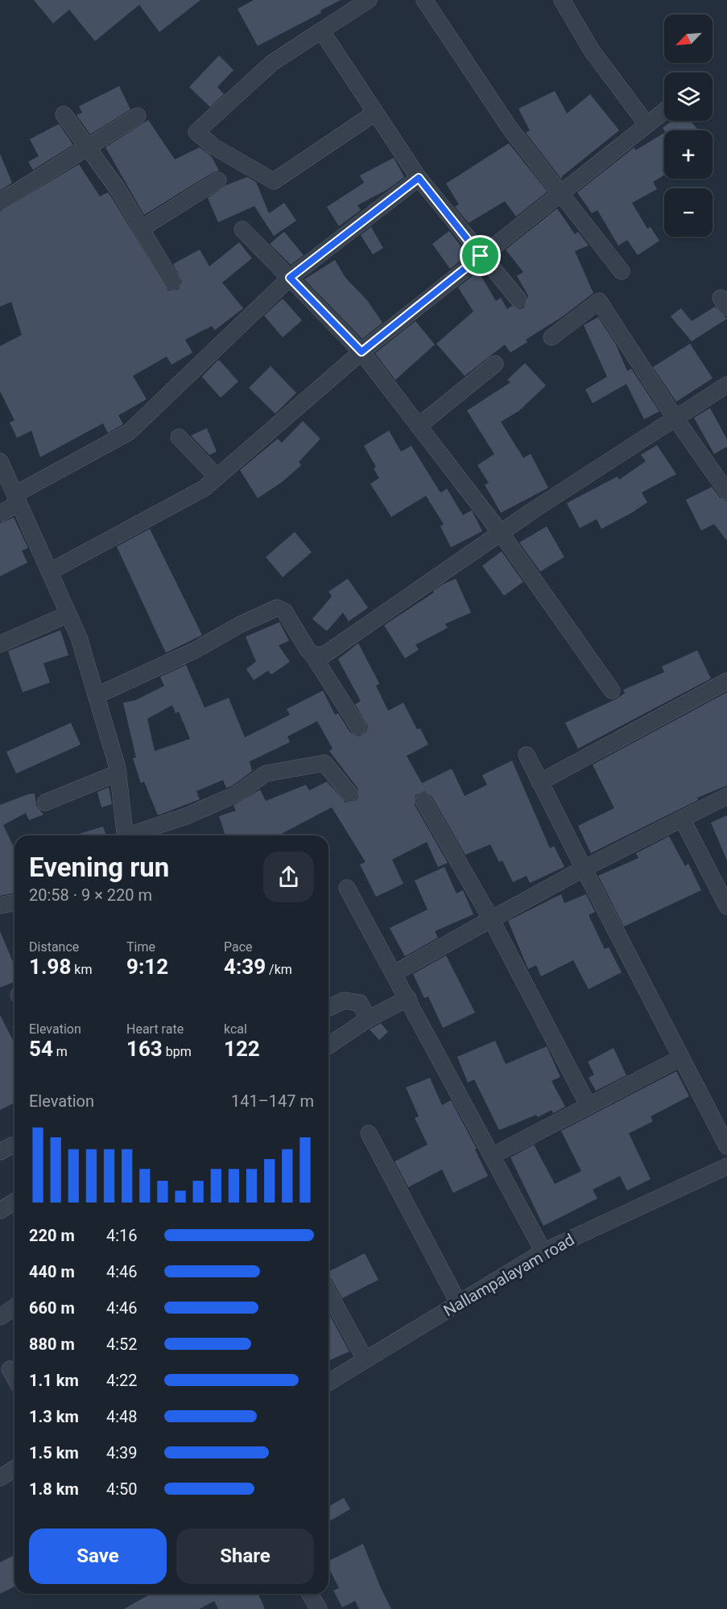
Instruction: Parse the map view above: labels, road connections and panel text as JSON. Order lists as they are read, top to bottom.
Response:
{
  "streets": {
    "street": ["Nallampalayam road"]
  },
  "north": "bottom left",
  "page": {
    "map_buttons": ["+", "−"],
    "heading": ["Evening run", "20:58 · 9 × 220 m"],
    "stats": [
      ["Distance", "1.98 km"],
      ["Time", "9:12"],
      ["Pace", "4:39 /km"],
      ["Elevation", "54 m"],
      ["Heart rate", "163 bpm"],
      ["kcal", "122"]
    ],
    "chart": ["Elevation", "141–147 m"],
    "list": [
      {
        "name": "220 m",
        "note": "4:16"
      },
      {
        "name": "440 m",
        "note": "4:46"
      },
      {
        "name": "660 m",
        "note": "4:46"
      },
      {
        "name": "880 m",
        "note": "4:52"
      },
      {
        "name": "1.1 km",
        "note": "4:22"
      },
      {
        "name": "1.3 km",
        "note": "4:48"
      },
      {
        "name": "1.5 km",
        "note": "4:39"
      },
      {
        "name": "1.8 km",
        "note": "4:50"
      }
    ],
    "buttons": ["Save", "Share"]
  }
}
